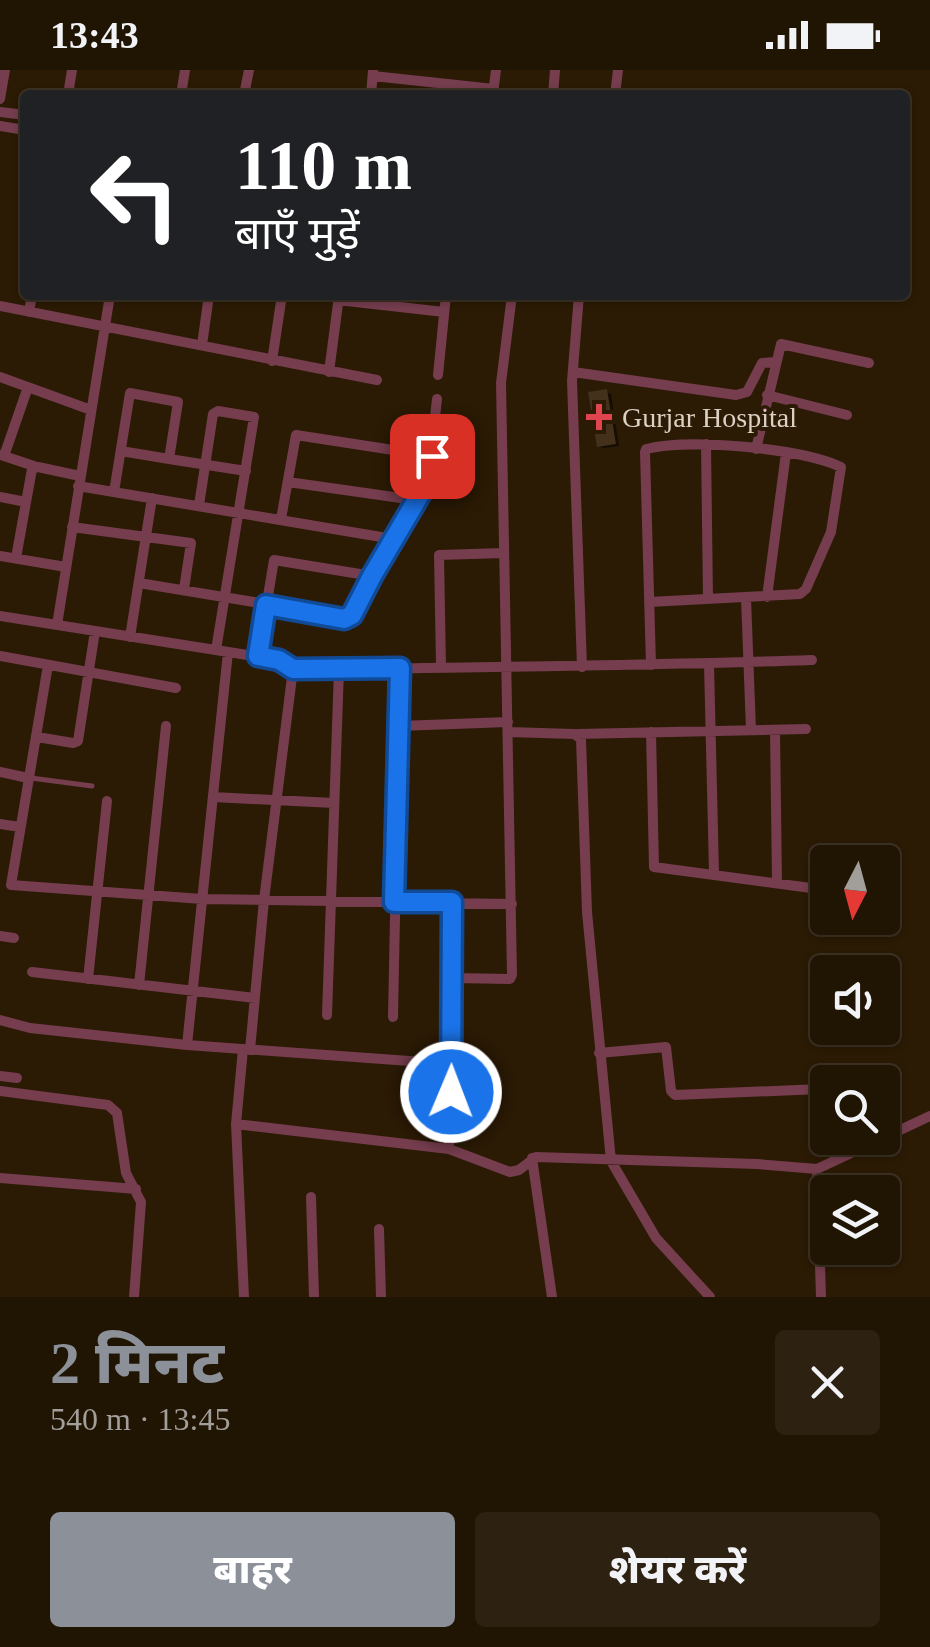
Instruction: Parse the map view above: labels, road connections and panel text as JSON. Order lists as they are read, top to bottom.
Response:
{
  "places": {
    "health": ["Gurjar Hospital"]
  },
  "north": "bottom",
  "page": {
    "status": "13:43",
    "turn": ["110 m", "बाएँ मुड़ें"],
    "heading": ["2 मिनट", "540 m · 13:45"],
    "buttons": ["बाहर", "शेयर करें"]
  }
}
